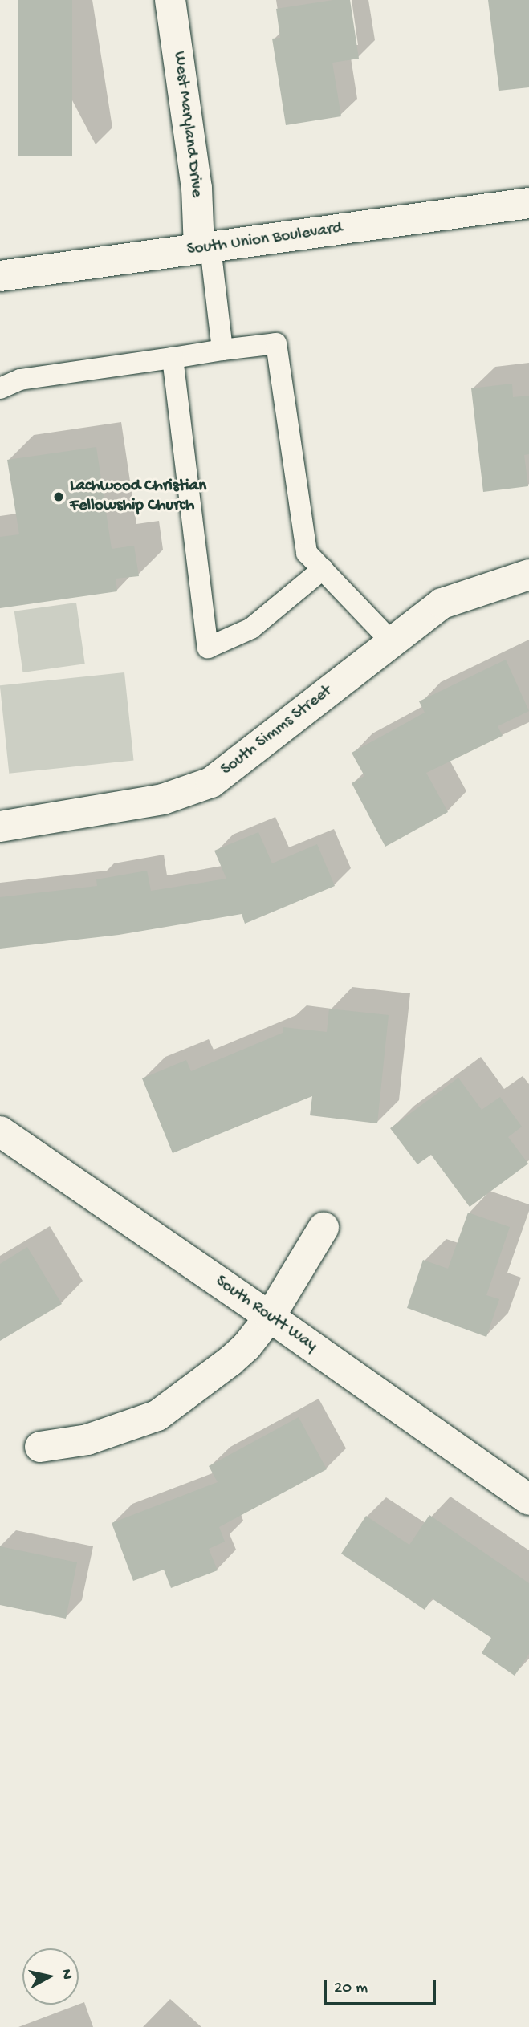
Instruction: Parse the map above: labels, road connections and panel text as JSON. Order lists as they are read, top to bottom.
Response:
{
  "streets": {
    "street": [
      "West Maryland Drive",
      "South Union Boulevard",
      "South Simms Street",
      "South Routt Way"
    ]
  },
  "crossings": [
    ["West Maryland Drive", "South Union Boulevard"]
  ],
  "places": ["Lachwood Christian Fellowship Church"],
  "scale_bar": "20 m",
  "north": "right"
}
